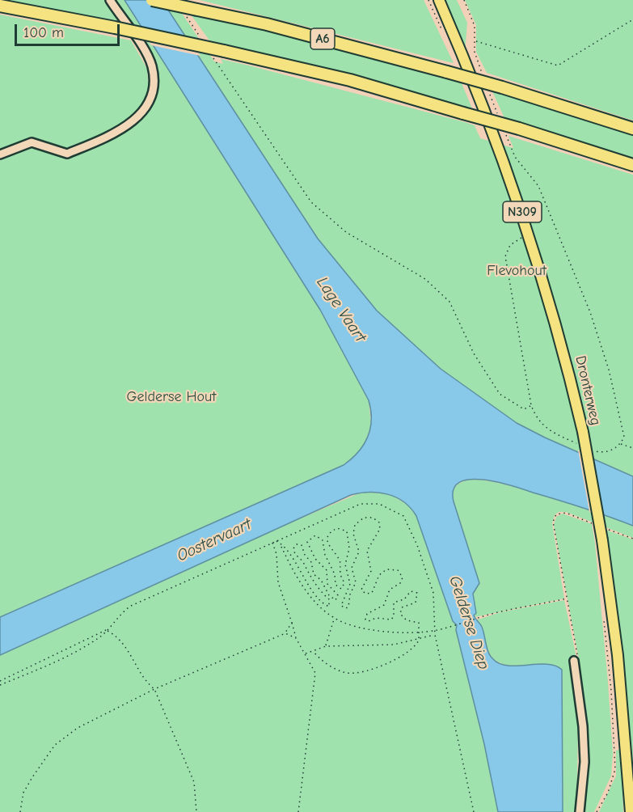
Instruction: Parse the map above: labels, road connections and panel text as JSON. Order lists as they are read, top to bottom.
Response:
{
  "streets": {
    "highway": ["A6"],
    "main road": ["N309", "Dronterweg"]
  },
  "water": ["Lage Vaart", "Oostervaart", "Gelderse Diep"],
  "parks": ["Flevohout", "Gelderse Hout"],
  "scale_bar": "100 m"
}
